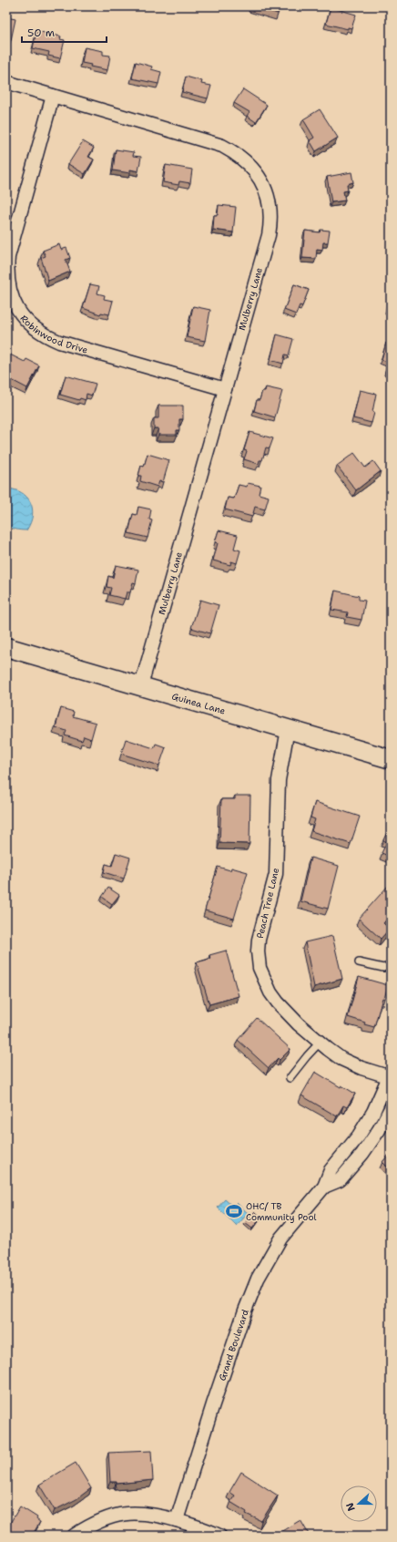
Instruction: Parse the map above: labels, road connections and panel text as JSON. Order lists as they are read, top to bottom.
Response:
{
  "streets": {
    "street": [
      "Mulberry Lane",
      "Robinwood Drive",
      "Guinea Lane",
      "Peach Tree Lane",
      "Grand Boulevard"
    ]
  },
  "crossings": [
    ["Mulberry Lane", "Robinwood Drive"],
    ["Mulberry Lane", "Guinea Lane"],
    ["Guinea Lane", "Peach Tree Lane"],
    ["Peach Tree Lane", "Grand Boulevard"]
  ],
  "places": {
    "sports": ["OHC/ TB Community Pool"]
  },
  "scale_bar": "50 m",
  "north": "left"
}
